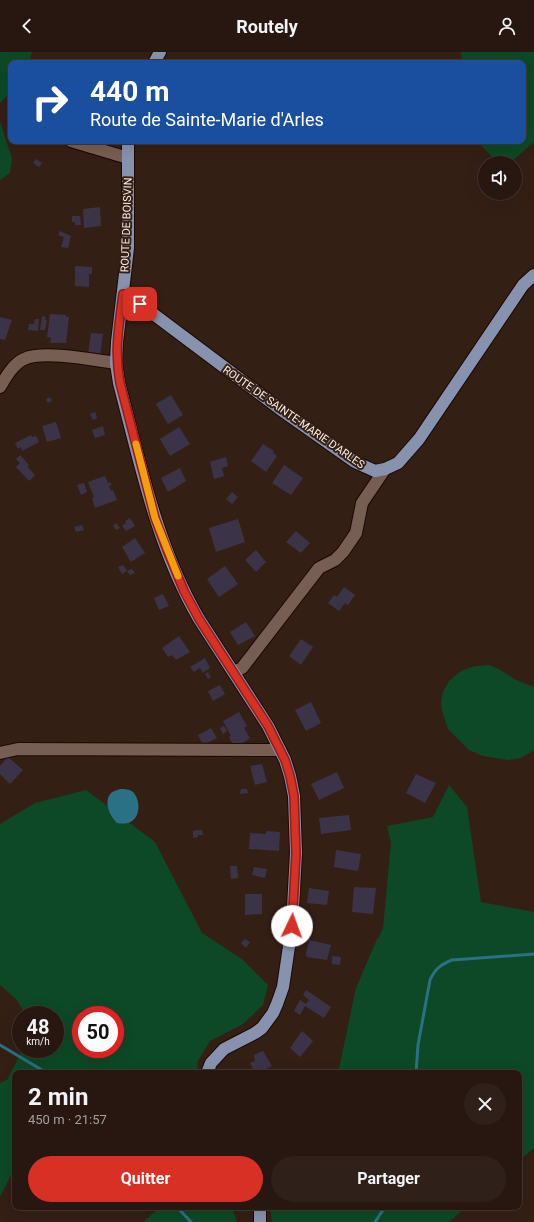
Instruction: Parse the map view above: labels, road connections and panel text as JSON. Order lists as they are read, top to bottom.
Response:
{
  "streets": {
    "main road": ["ROUTE DE BOISVIN", "ROUTE DE SAINTE-MARIE D'ARLES"]
  },
  "crossings": [
    ["ROUTE DE BOISVIN", "ROUTE DE SAINTE-MARIE D'ARLES"]
  ],
  "page": {
    "header": "Routely",
    "turn": ["440 m", "Route de Sainte-Marie d'Arles"],
    "speed": "48 km/h",
    "limit": "50",
    "heading": ["2 min", "450 m · 21:57"],
    "buttons": ["Quitter", "Partager"]
  }
}
